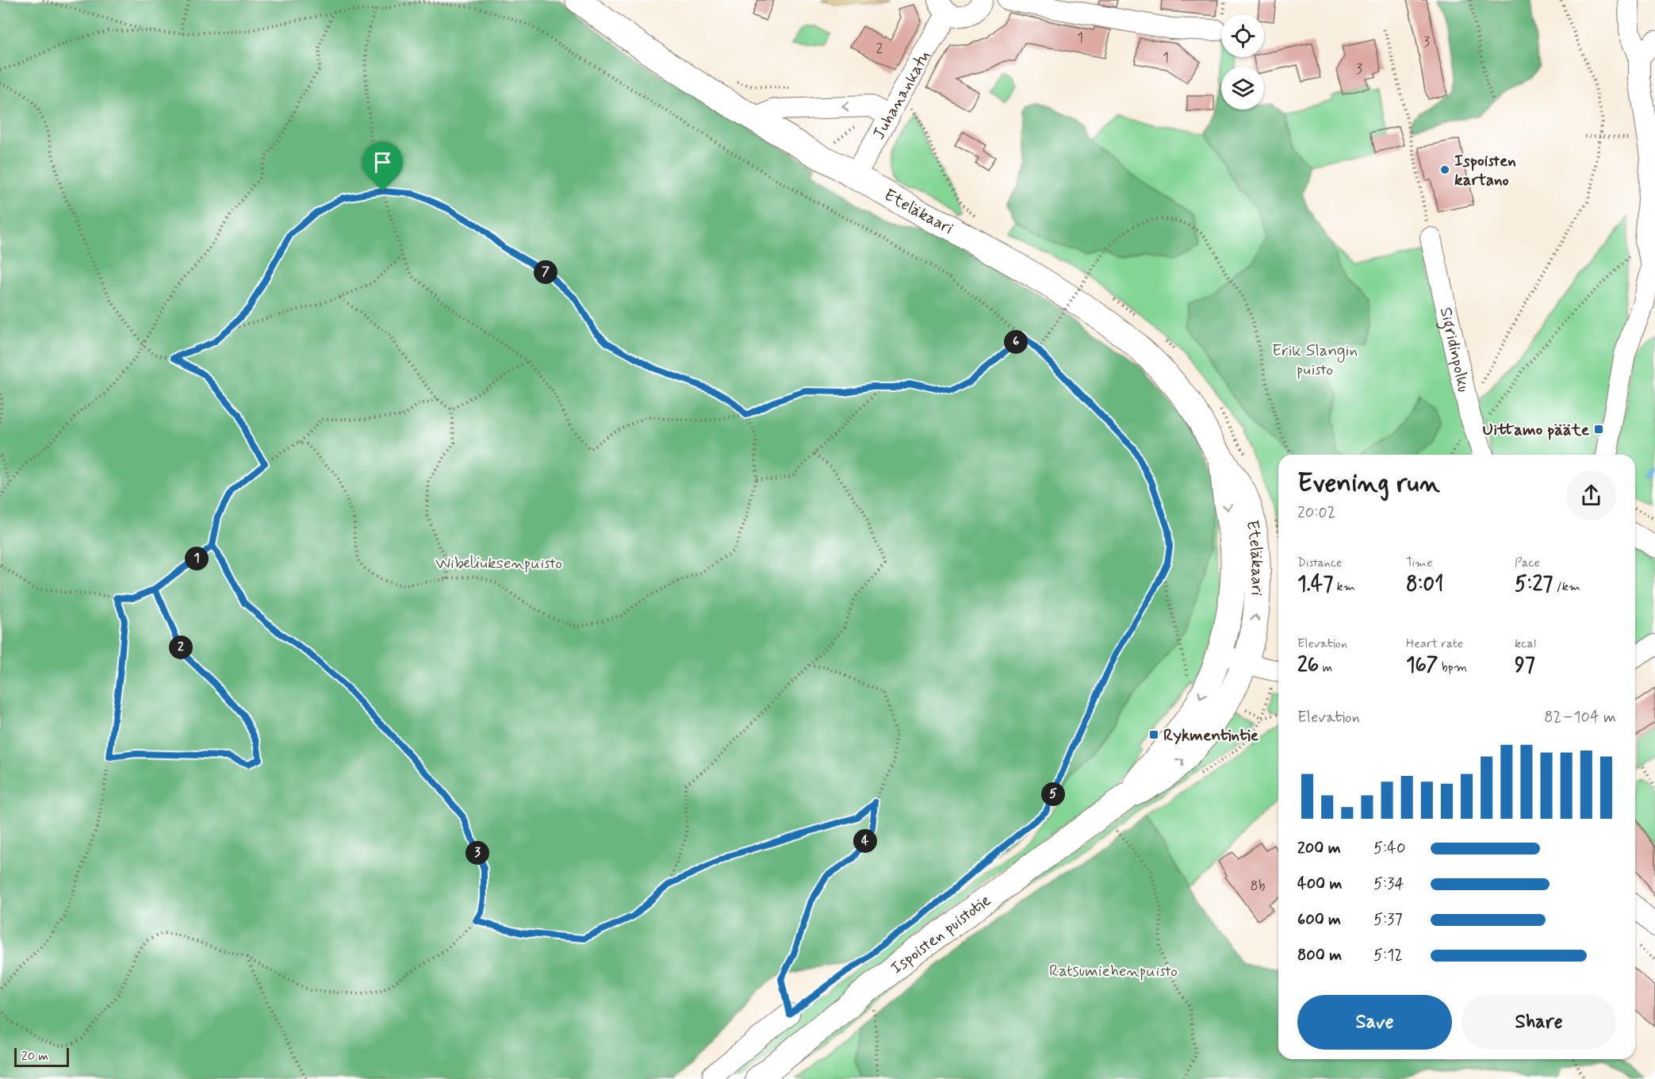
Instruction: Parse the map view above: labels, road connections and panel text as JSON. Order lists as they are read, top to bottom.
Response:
{
  "streets": {
    "main road": ["Eteläkaari", "Ispoisten puistotie"],
    "street": ["Juhanankatu", "Sigridinpolku"]
  },
  "crossings": [
    ["Juhanankatu", "Eteläkaari"],
    ["Eteläkaari", "Ispoisten puistotie"]
  ],
  "parks": ["Erik Slangin puisto", "Wibeliuksenpuisto", "Ratsumiehenpuisto"],
  "places": {
    "other": ["Ispoisten kartano"],
    "transit": ["Uittamo pääte", "Rykmentintie"]
  },
  "house_numbers": [
    "1",
    "3",
    "2",
    "1",
    "3",
    "8b"
  ],
  "scale_bar": "20 m",
  "page": {
    "pins": [
      "7",
      "6",
      "1",
      "2",
      "5",
      "4",
      "3"
    ],
    "heading": ["Evening run", "20:02"],
    "stats": [
      ["Distance", "1.47 km"],
      ["Time", "8:01"],
      ["Pace", "5:27 /km"],
      ["Elevation", "26 m"],
      ["Heart rate", "167 bpm"],
      ["kcal", "97"]
    ],
    "chart": ["Elevation", "82–104 m"],
    "list": [
      {
        "name": "200 m",
        "note": "5:40"
      },
      {
        "name": "400 m",
        "note": "5:34"
      },
      {
        "name": "600 m",
        "note": "5:37"
      },
      {
        "name": "800 m",
        "note": "5:12"
      }
    ],
    "buttons": ["Save", "Share"],
    "scale": "20 m"
  }
}
